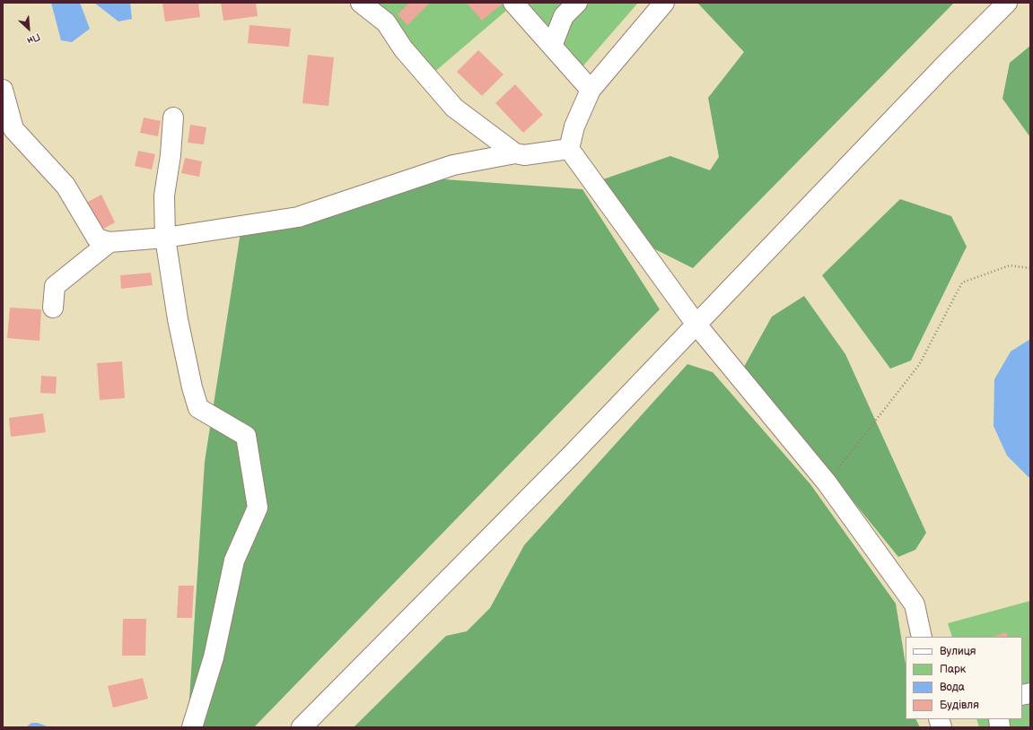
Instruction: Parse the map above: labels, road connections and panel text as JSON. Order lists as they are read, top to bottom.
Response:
{
  "legend": [
    "Вулиця",
    "Парк",
    "Вода",
    "Будівля"
  ],
  "north": "bottom right"
}
